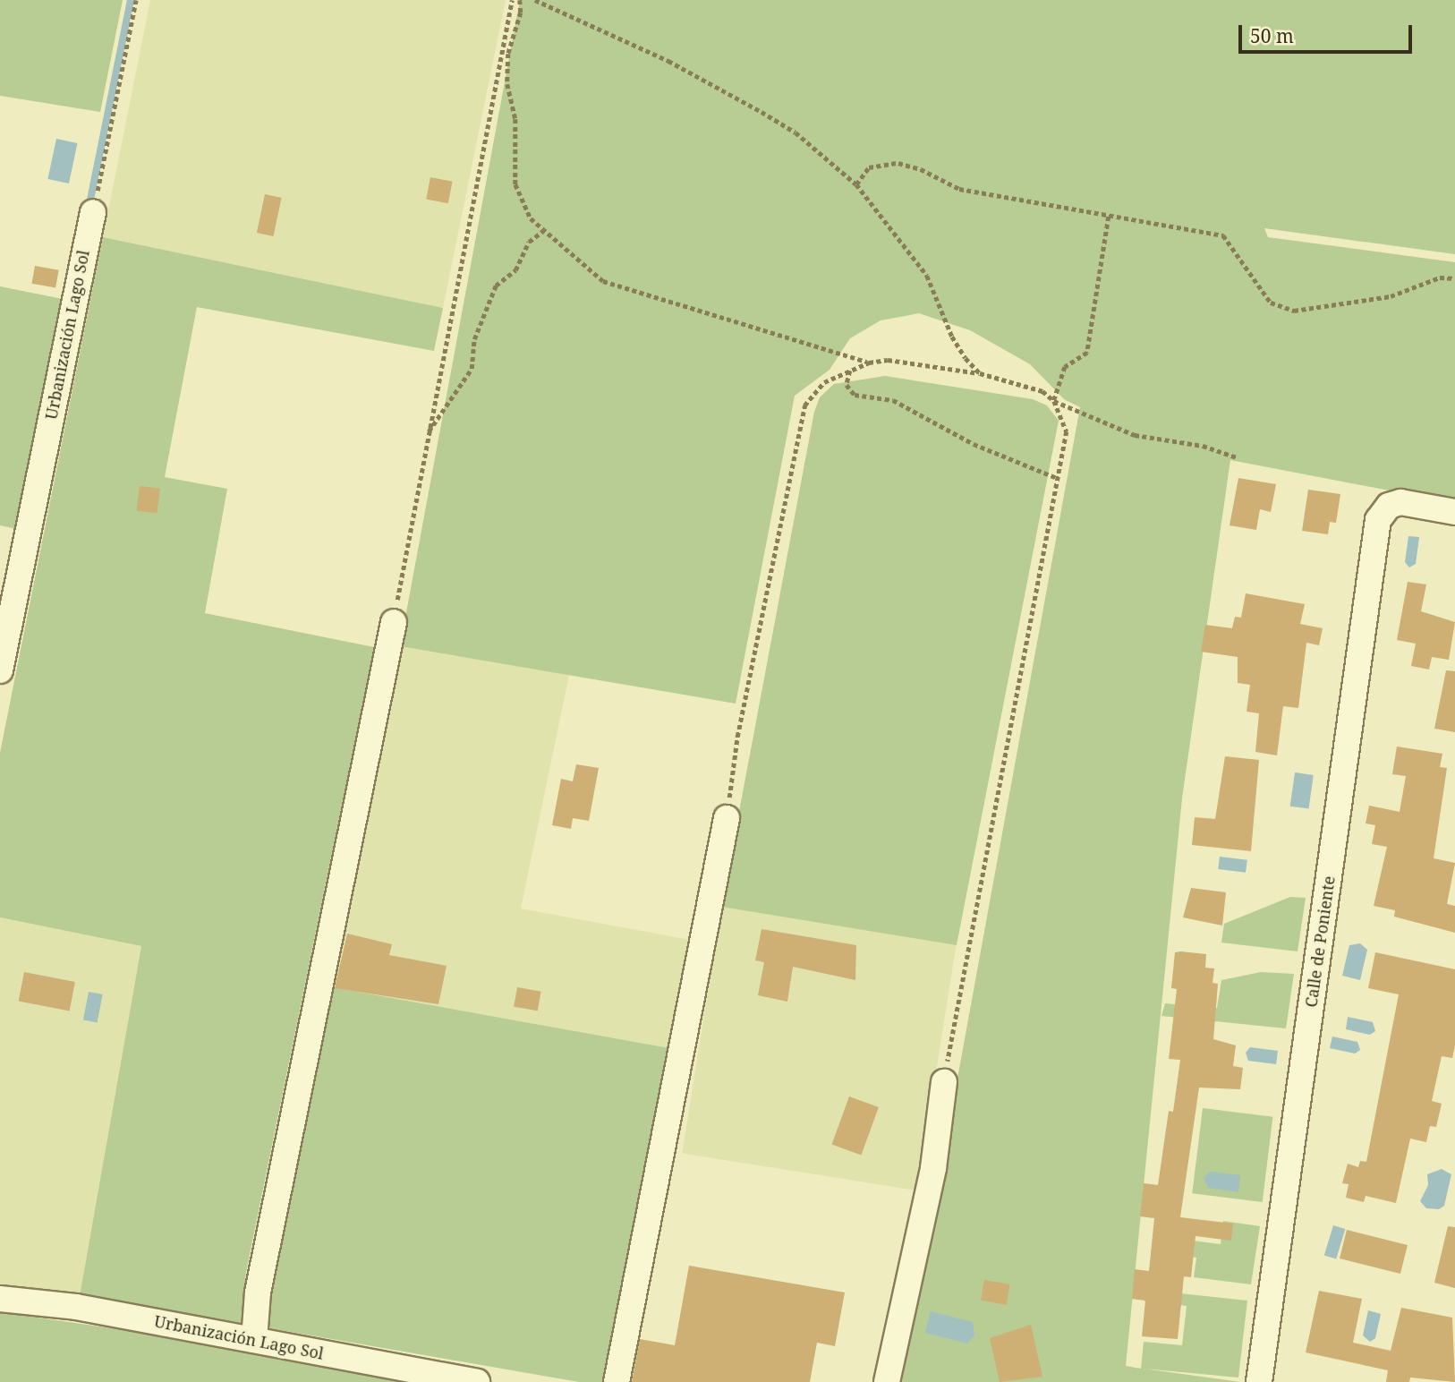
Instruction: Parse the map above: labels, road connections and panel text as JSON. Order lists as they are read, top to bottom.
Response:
{
  "streets": {
    "street": ["Urbanización Lago Sol", "Calle de Poniente"]
  },
  "scale_bar": "50 m"
}
